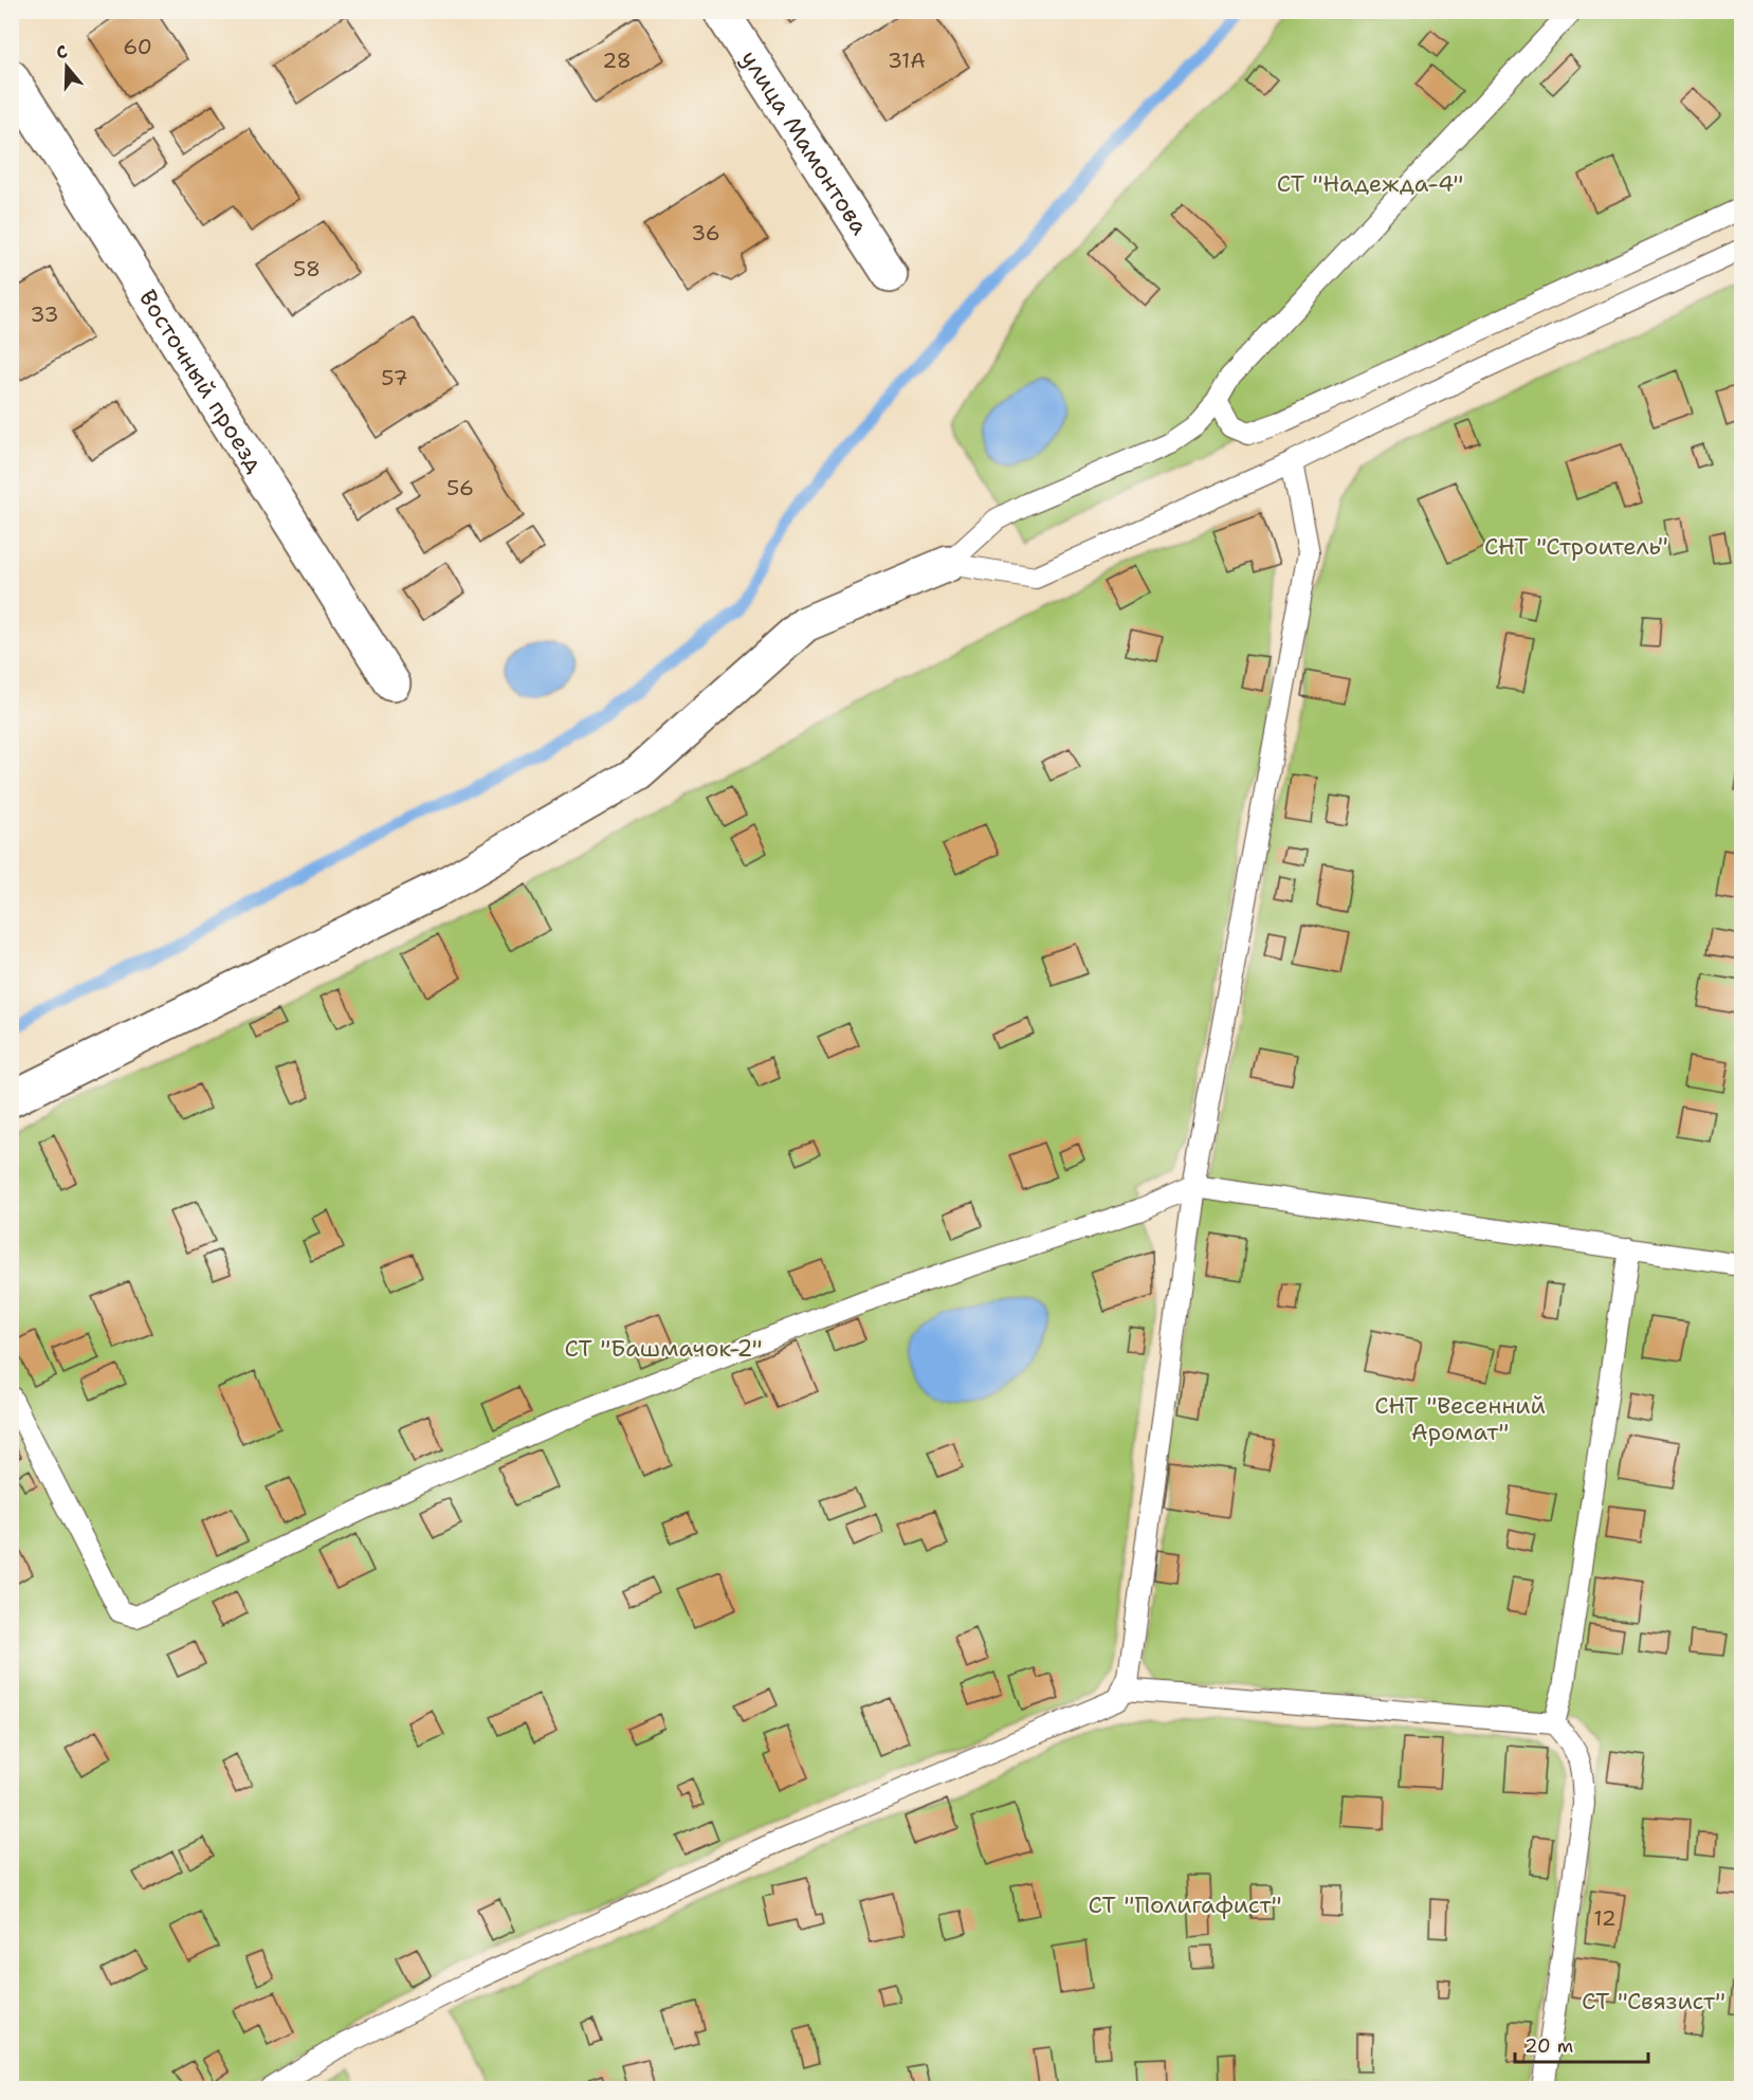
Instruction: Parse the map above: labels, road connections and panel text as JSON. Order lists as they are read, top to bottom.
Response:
{
  "streets": {
    "street": ["улица Мамонтова", "Восточный проезд"]
  },
  "parks": [
    "СТ \"Надежда-4\"",
    "СНТ \"Строитель\"",
    "СТ \"Башмачок-2\"",
    "СНТ \"Весенний Аромат\"",
    "СТ \"Полигафист\"",
    "СТ \"Связист\""
  ],
  "house_numbers": [
    "60",
    "28",
    "31А",
    "36",
    "58",
    "33",
    "57",
    "56",
    "12"
  ],
  "scale_bar": "20 m",
  "north": "top"
}
